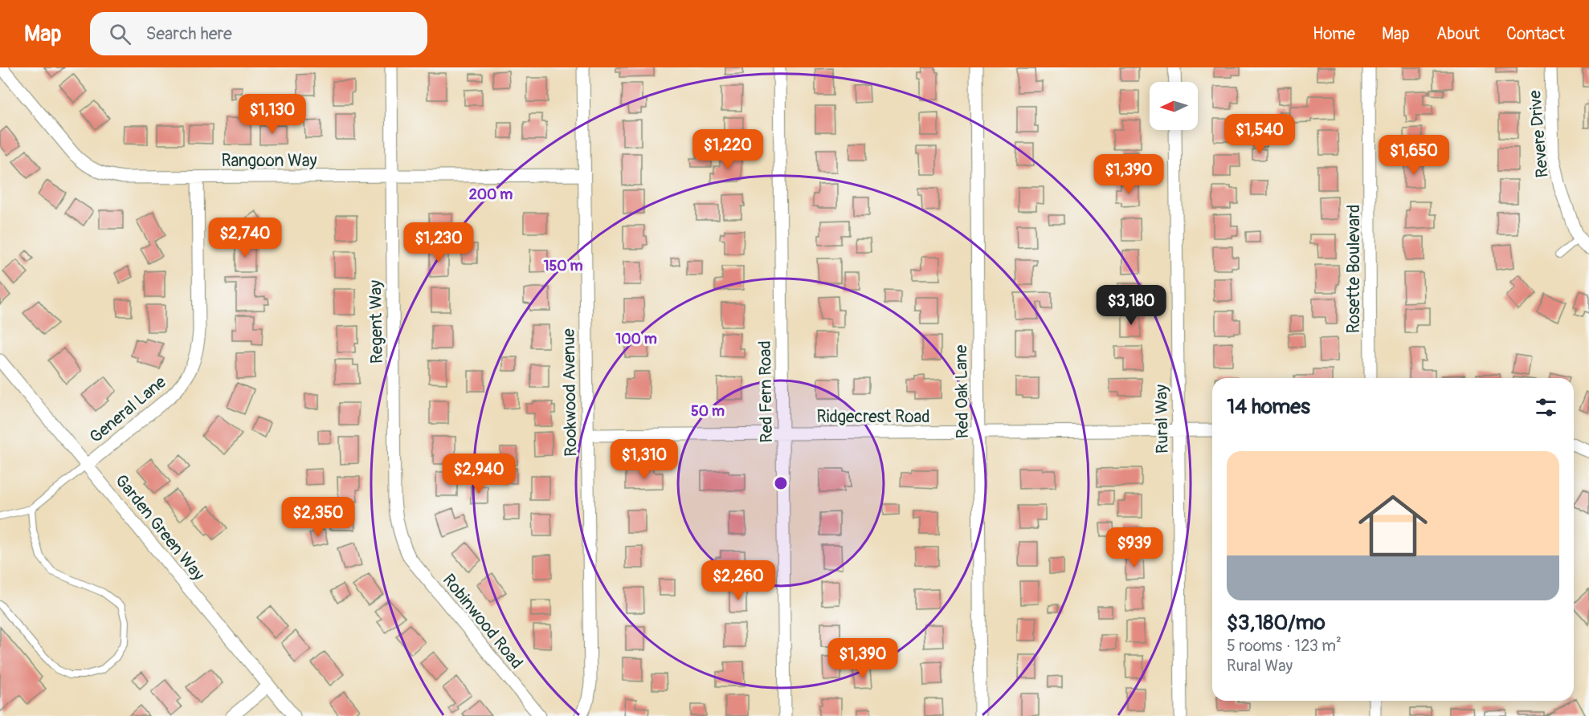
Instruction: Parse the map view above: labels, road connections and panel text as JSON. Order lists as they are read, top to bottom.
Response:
{
  "streets": {
    "street": [
      "Revere Drive",
      "Rangoon Way",
      "Rosette Boulevard",
      "Regent Way",
      "Red Fern Road",
      "Red Oak Lane",
      "Rookwood Avenue",
      "General Lane",
      "Ridgecrest Road",
      "Rural Way",
      "Garden Green Way",
      "Robinwood Road"
    ]
  },
  "crossings": [
    ["Rangoon Way", "Regent Way"],
    ["Rangoon Way", "Rookwood Avenue"],
    ["Rangoon Way", "General Lane"],
    ["Regent Way", "Robinwood Road"],
    ["Red Fern Road", "Ridgecrest Road"],
    ["Red Oak Lane", "Ridgecrest Road"],
    ["Rookwood Avenue", "Ridgecrest Road"],
    ["General Lane", "Garden Green Way"],
    ["Ridgecrest Road", "Rural Way"]
  ],
  "north": "left",
  "page": {
    "header": "Map",
    "search": "Search here",
    "nav": [
      "Home",
      "Map",
      "About",
      "Contact"
    ],
    "price": [
      "$1,130",
      "$1,540",
      "$1,220",
      "$1,650",
      "$1,390",
      "$2,740",
      "$1,230",
      "$3,180",
      "$1,310",
      "$2,940",
      "$2,350",
      "$939",
      "$2,260",
      "$1,390"
    ],
    "heading": "14 homes",
    "list": [
      {
        "name": "$3,180/mo",
        "note": "5 rooms · 123 m² · Rural Way"
      }
    ]
  },
  "rings": [
    "200 m",
    "150 m",
    "100 m",
    "50 m"
  ]
}
